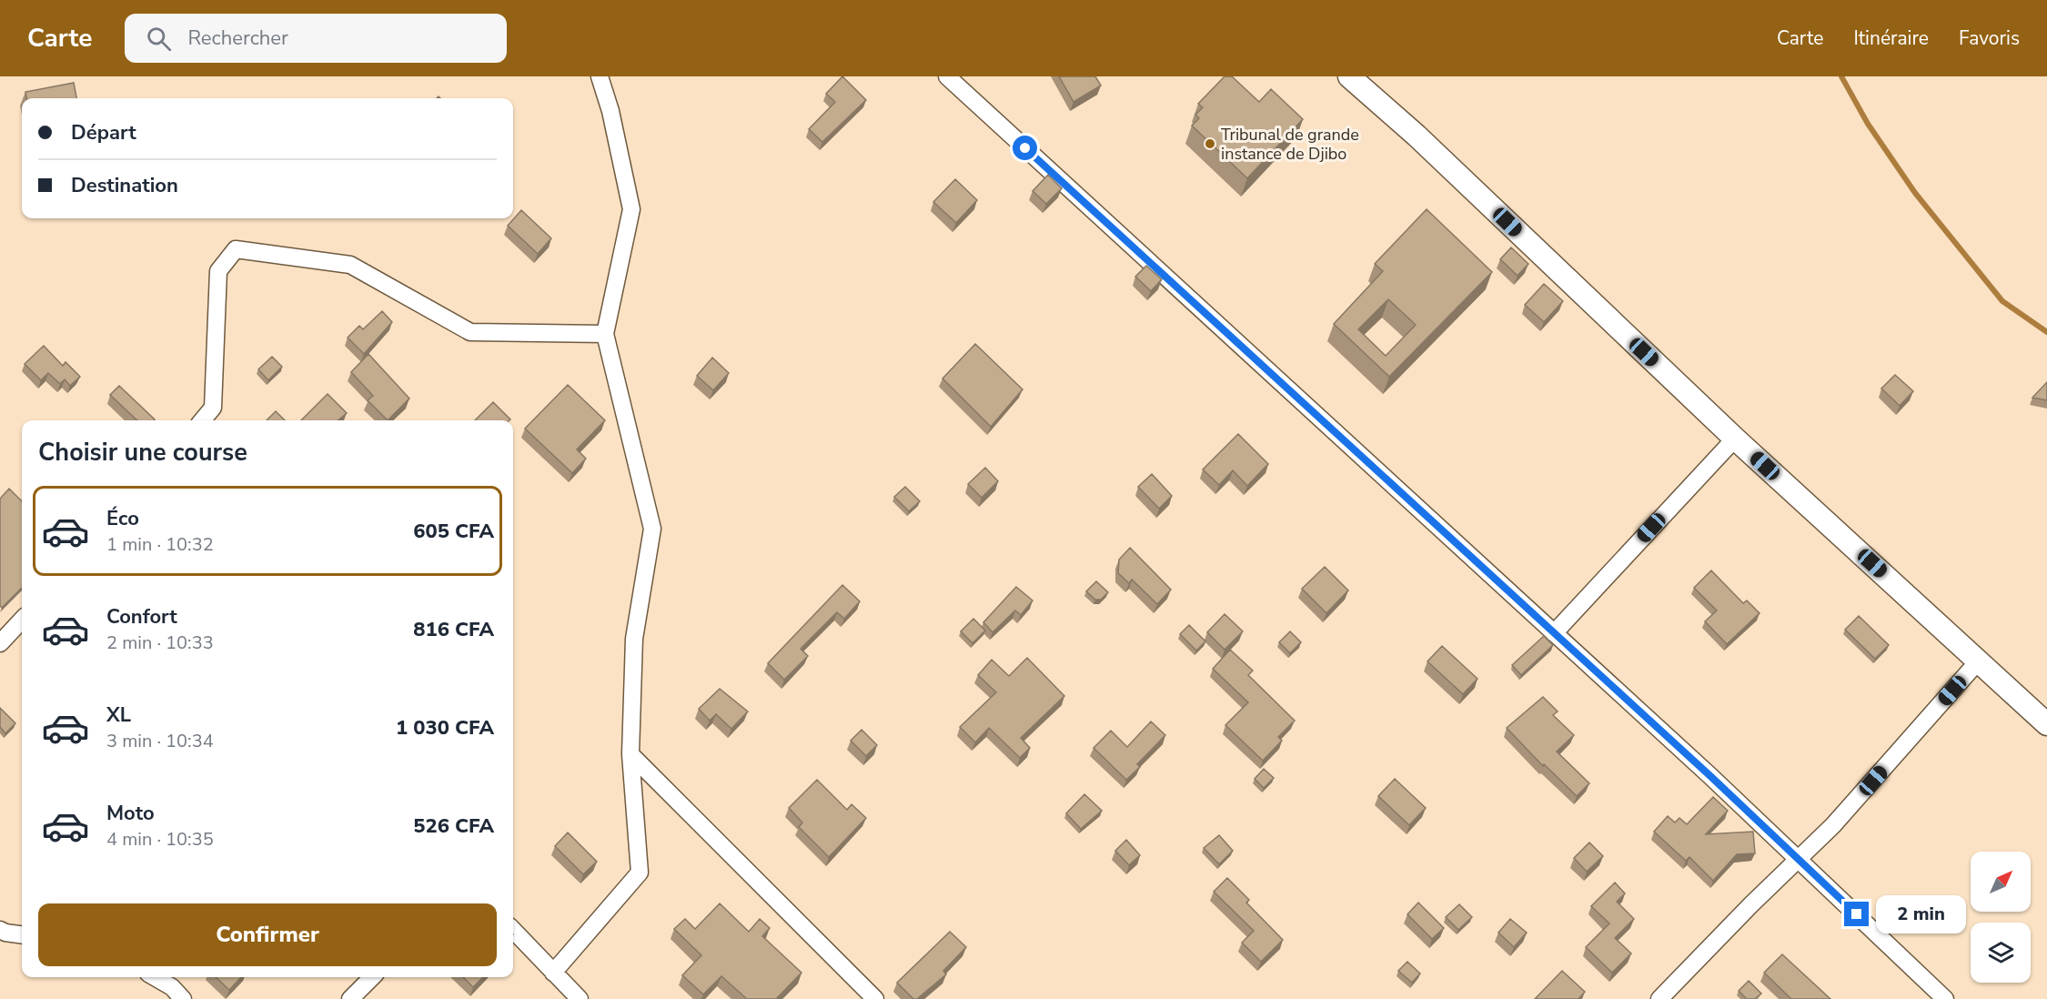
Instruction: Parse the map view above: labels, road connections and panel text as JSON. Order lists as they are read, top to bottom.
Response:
{
  "places": ["Tribunal de grande instance de Djibo"],
  "north": "top right",
  "page": {
    "header": "Carte",
    "search": "Rechercher",
    "nav": ["Carte", "Itinéraire", "Favoris"],
    "banner": ["Départ", "Destination"],
    "heading": "Choisir une course",
    "list": [
      {
        "name": "Éco",
        "note": "1 min · 10:32",
        "value": "605 CFA"
      },
      {
        "name": "Confort",
        "note": "2 min · 10:33",
        "value": "816 CFA"
      },
      {
        "name": "XL",
        "note": "3 min · 10:34",
        "value": "1 030 CFA"
      },
      {
        "name": "Moto",
        "note": "4 min · 10:35",
        "value": "526 CFA"
      }
    ],
    "buttons": "Confirmer",
    "bubble": "2 min"
  }
}
